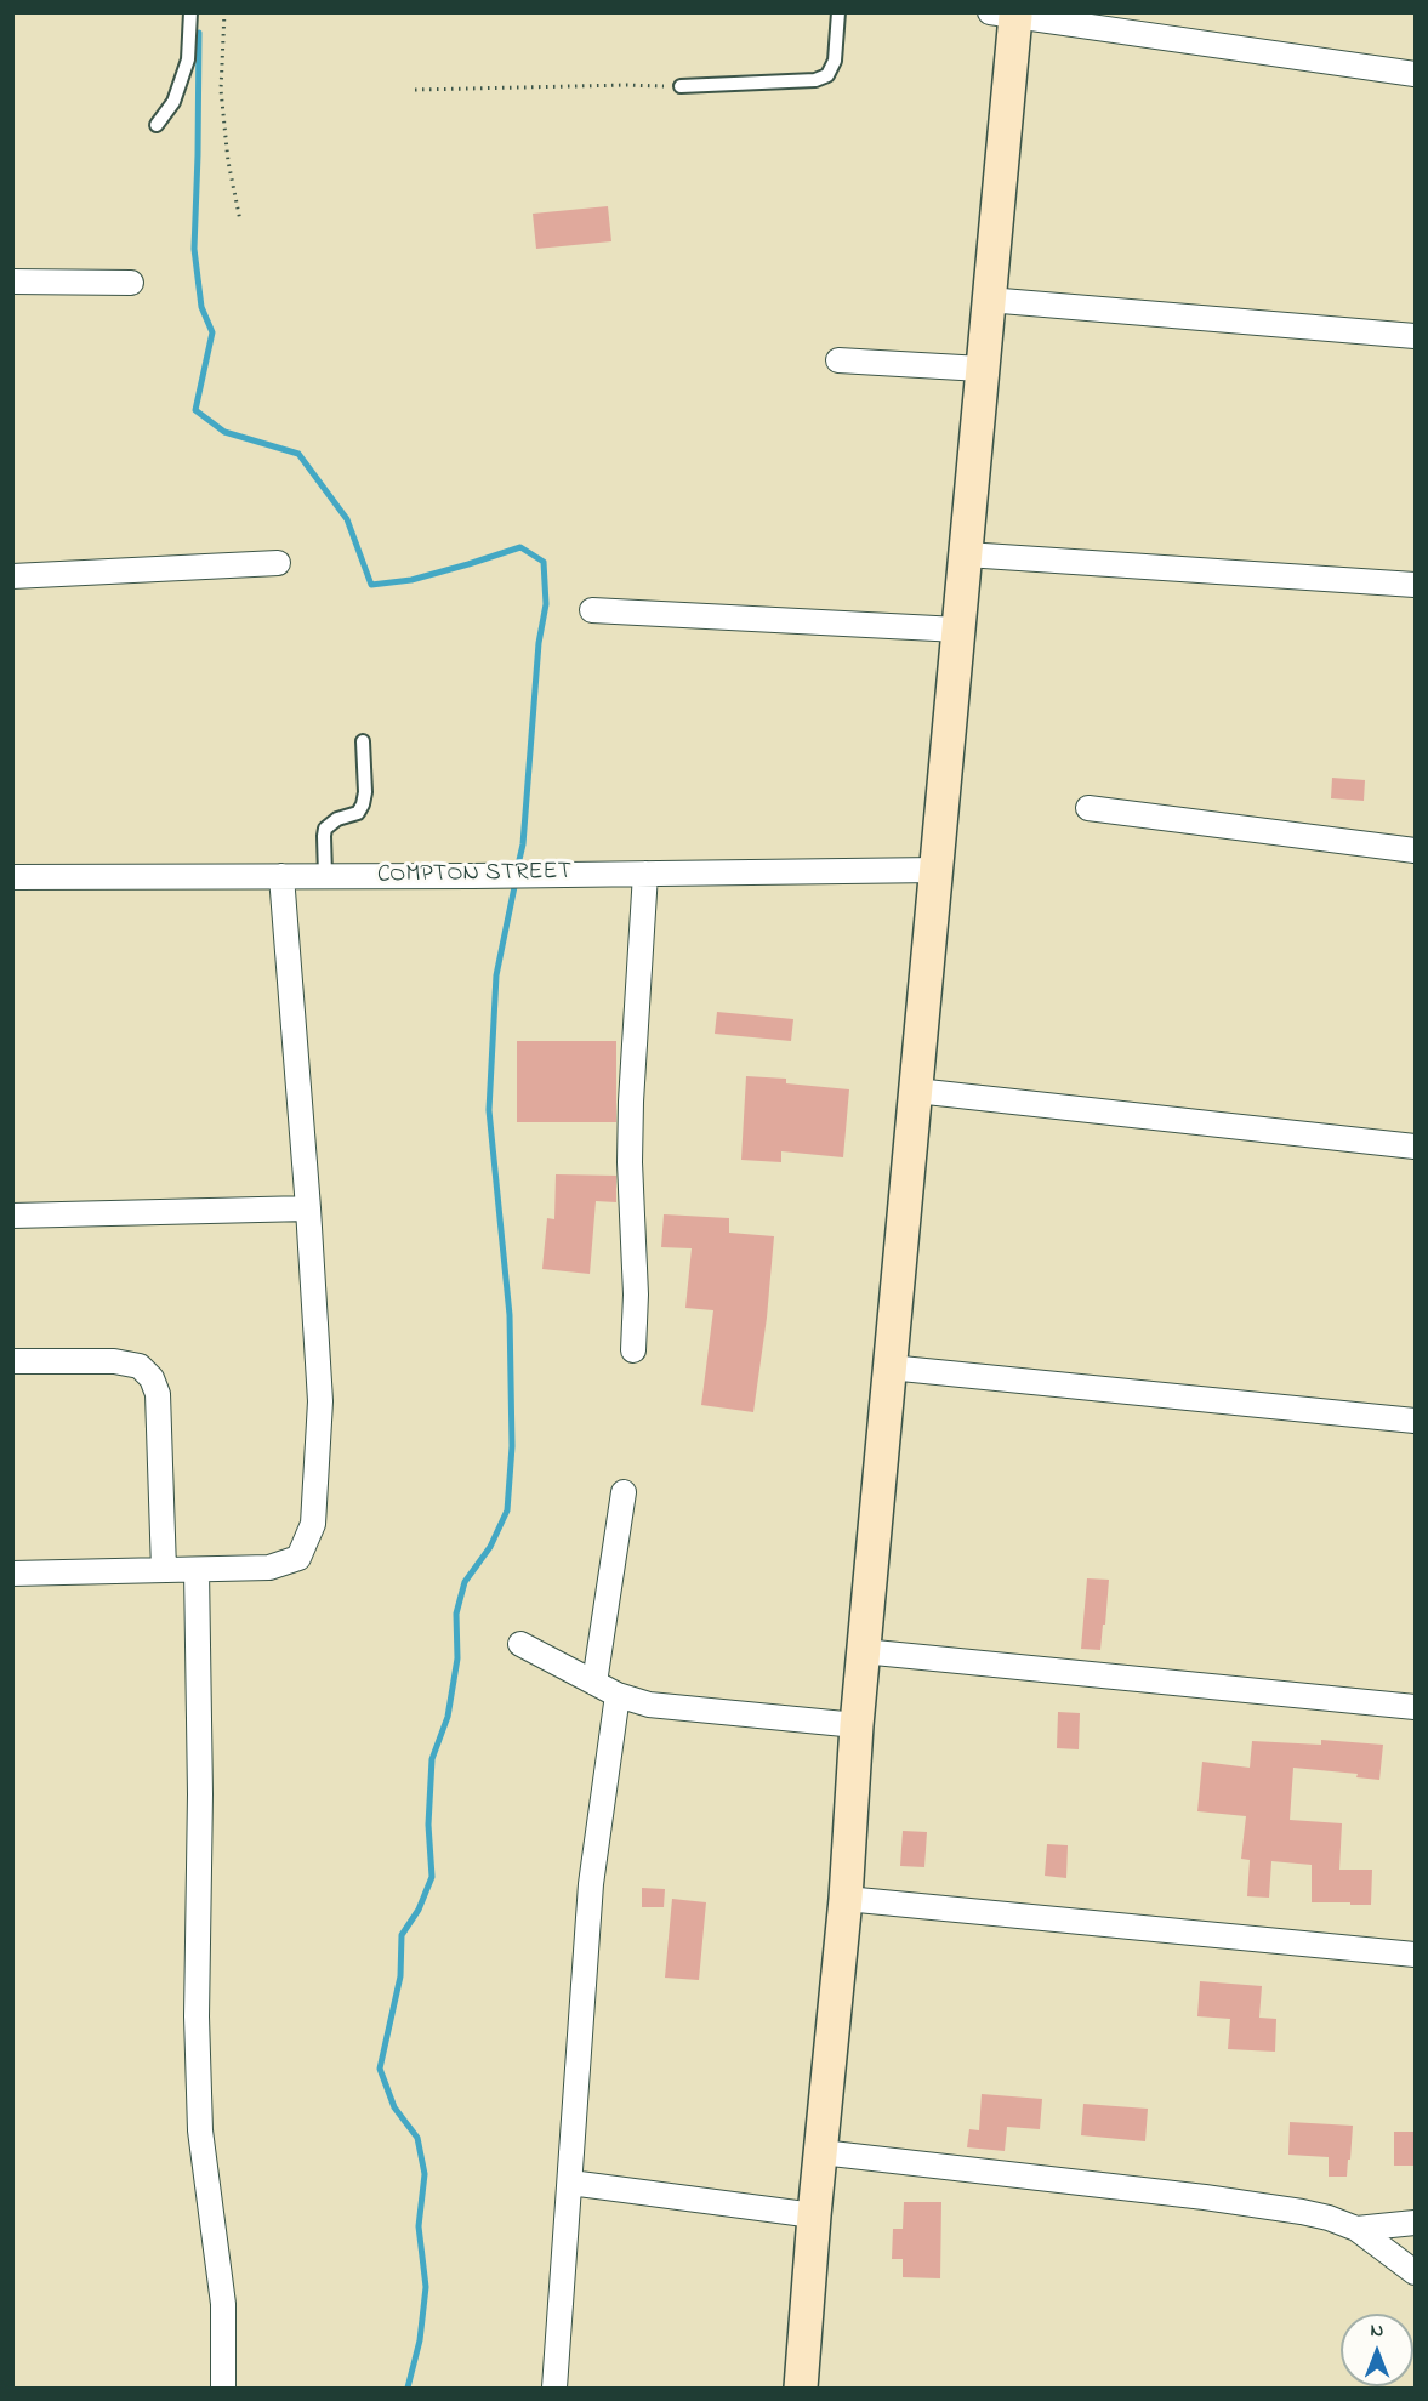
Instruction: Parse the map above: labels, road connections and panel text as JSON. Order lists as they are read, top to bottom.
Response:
{
  "streets": {
    "street": ["COMPTON STREET"]
  },
  "north": "top"
}
